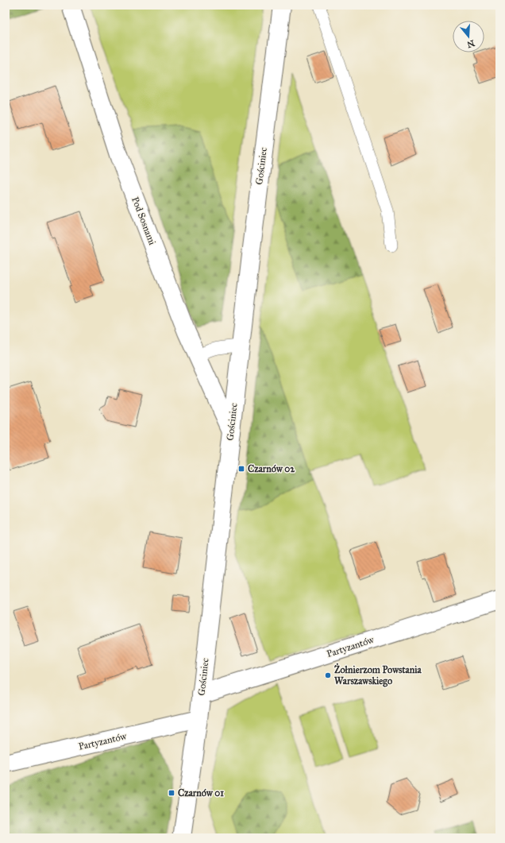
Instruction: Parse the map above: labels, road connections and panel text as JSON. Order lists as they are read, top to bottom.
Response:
{
  "streets": {
    "street": ["Gościniec", "Pod Sosnami", "Partyzantów"]
  },
  "crossings": [
    ["Gościniec", "Pod Sosnami"],
    ["Gościniec", "Partyzantów"]
  ],
  "places": {
    "transit": ["Czarnów 02", "Czarnów 01"],
    "other": ["Żołnierzom Powstania Warszawskiego"]
  },
  "north": "bottom"
}
